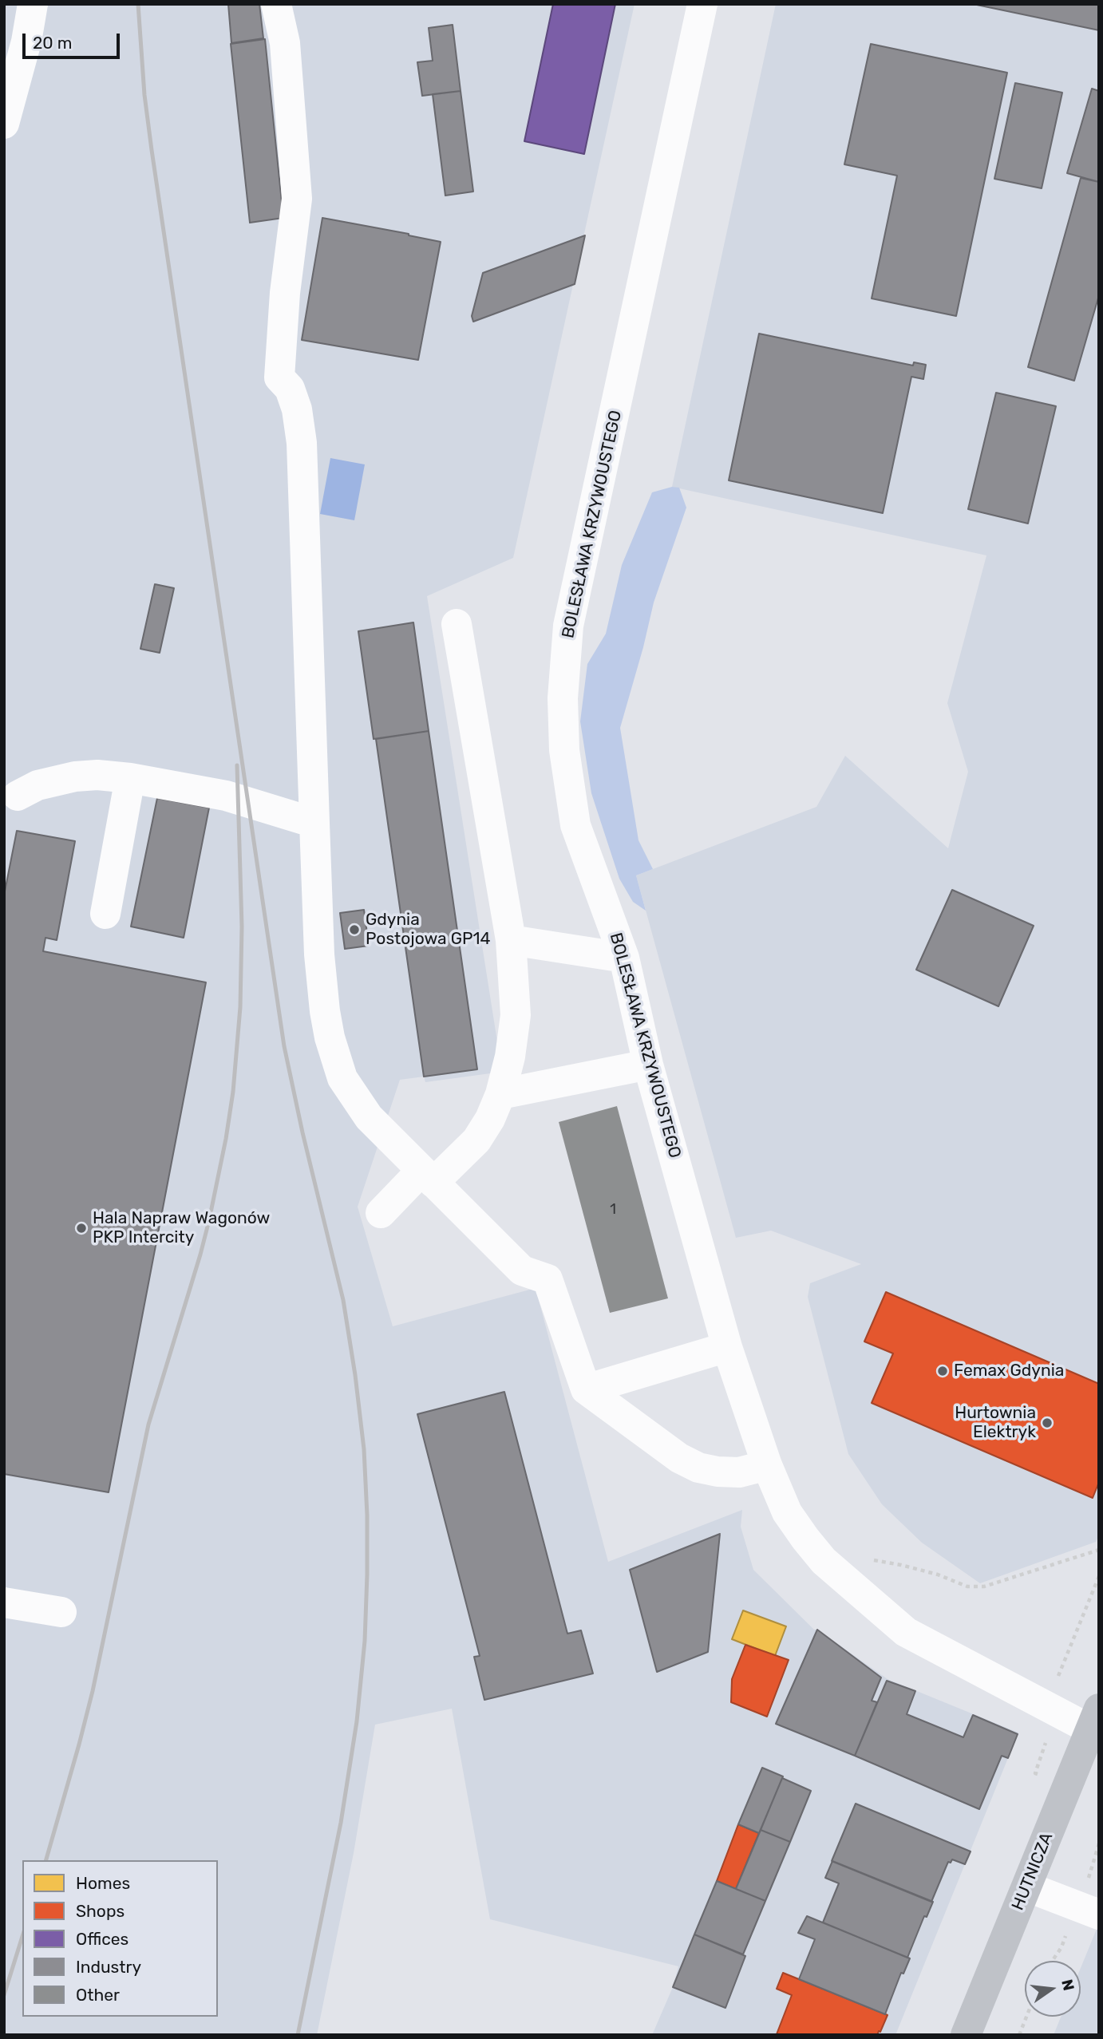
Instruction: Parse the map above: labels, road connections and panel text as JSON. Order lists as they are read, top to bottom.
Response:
{
  "streets": {
    "main road": ["HUTNICZA"],
    "street": ["BOLESŁAWA KRZYWOUSTEGO"]
  },
  "crossings": [
    ["BOLESŁAWA KRZYWOUSTEGO", "HUTNICZA"]
  ],
  "places": [
    "Gdynia Postojowa GP14",
    "Hala Napraw Wagonów PKP Intercity",
    "Femax Gdynia",
    "Hurtownia Elektryk"
  ],
  "house_numbers": ["1"],
  "legend": [
    "Homes",
    "Shops",
    "Offices",
    "Industry",
    "Other"
  ],
  "scale_bar": "20 m",
  "north": "right"
}
